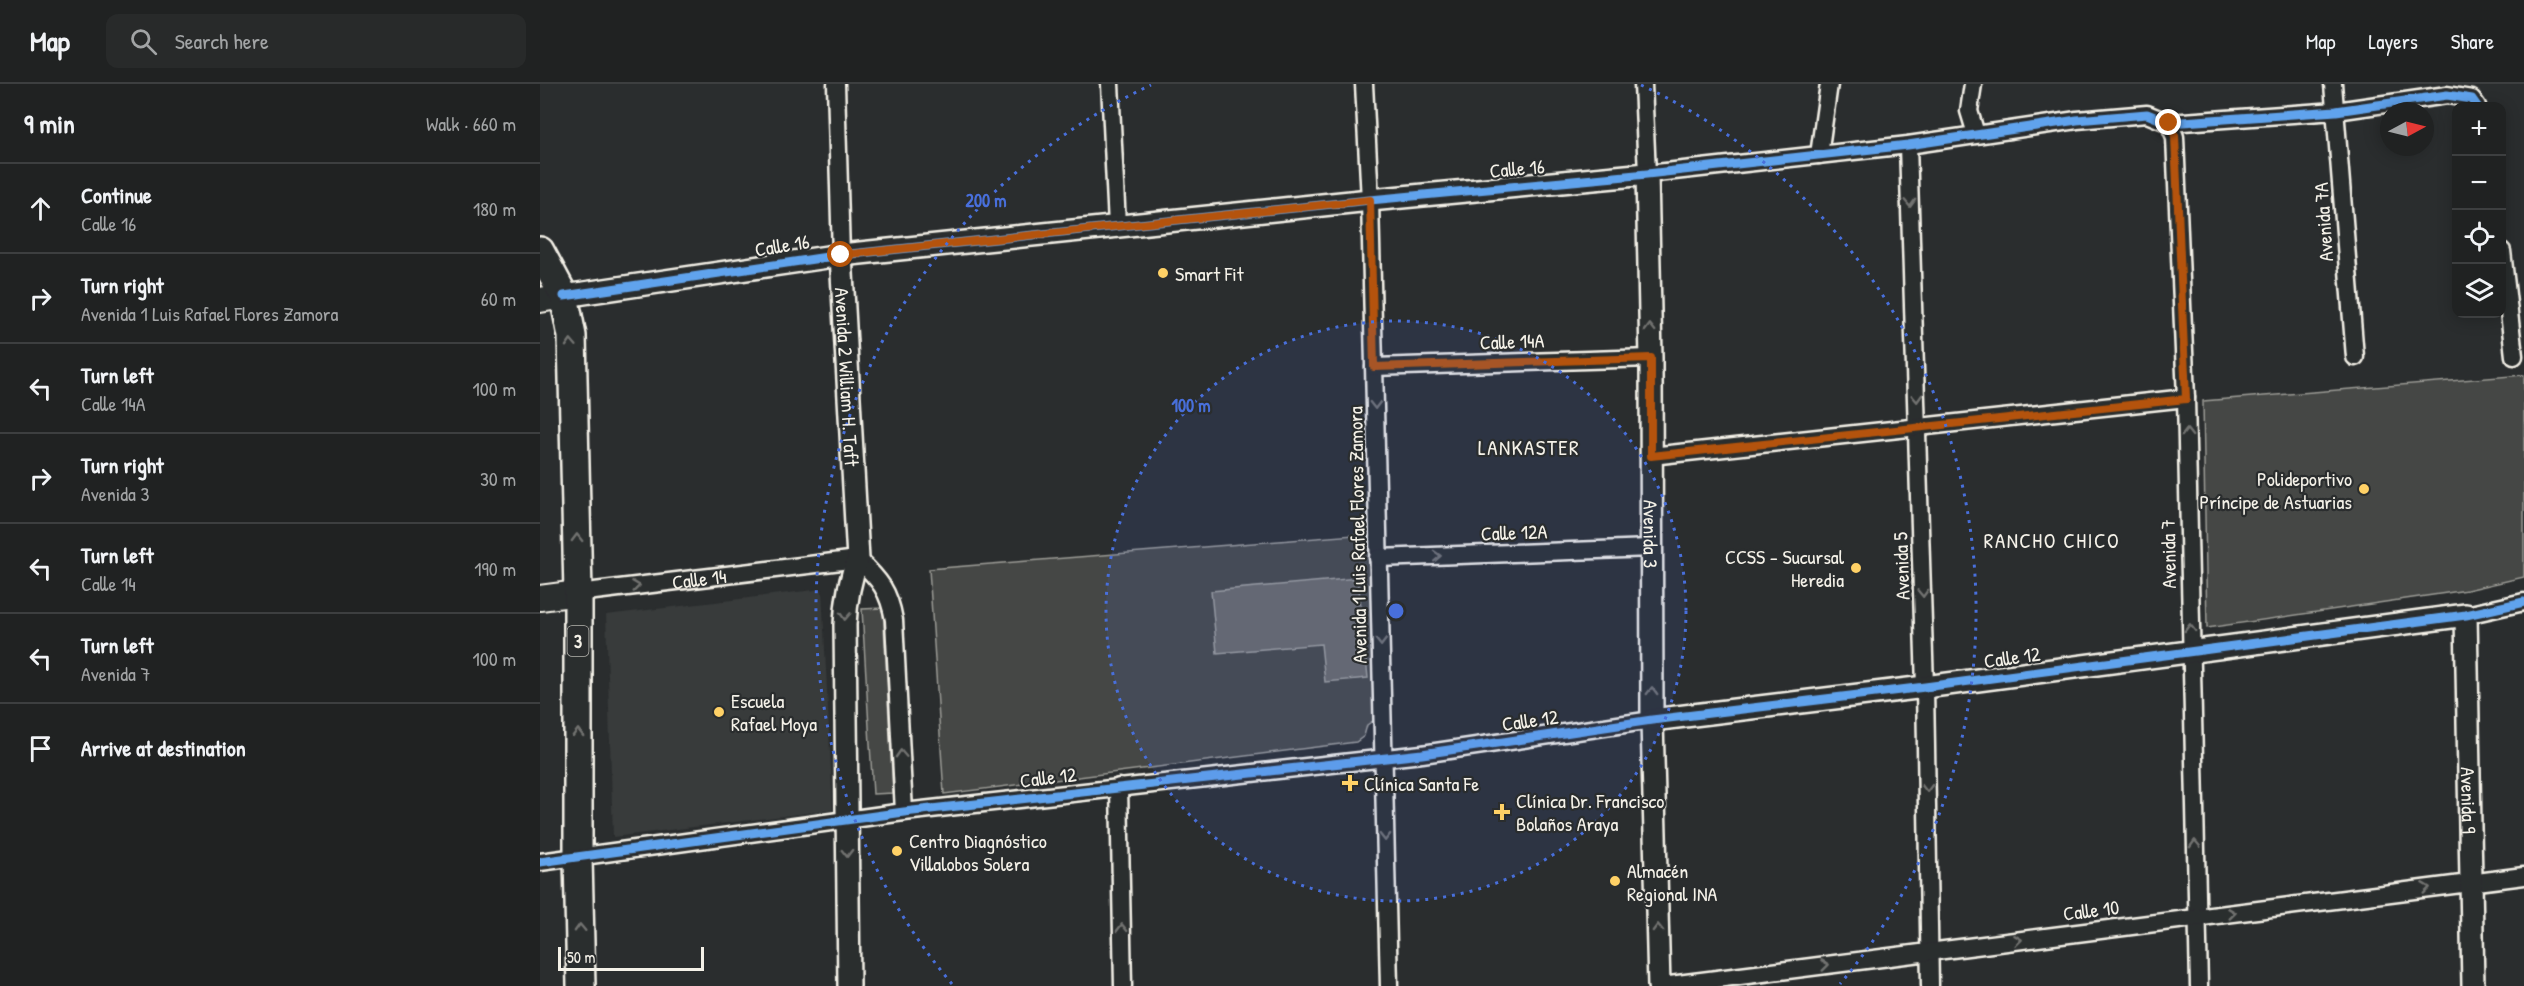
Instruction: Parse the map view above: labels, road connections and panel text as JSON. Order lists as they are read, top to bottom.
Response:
{
  "streets": {
    "main road": ["Calle 14", "3"],
    "street": [
      "Calle 16",
      "Avenida 7A",
      "Calle 14A",
      "Avenida 2 William H. Taft",
      "Calle 12A",
      "Avenida 1 Luis Rafael Flores Zamora",
      "Avenida 3",
      "Avenida 7",
      "Avenida 5",
      "Calle 12",
      "Avenida 9",
      "Calle 10"
    ]
  },
  "crossings": [
    ["Calle 16", "Avenida 7A"],
    ["Calle 16", "Avenida 2 William H. Taft"],
    ["Calle 16", "Avenida 1 Luis Rafael Flores Zamora"],
    ["Calle 16", "Avenida 3"],
    ["Calle 16", "Avenida 7"],
    ["Calle 16", "Avenida 5"],
    ["Calle 16", "3"],
    ["Calle 14A", "Avenida 1 Luis Rafael Flores Zamora"],
    ["Calle 14A", "Avenida 3"],
    ["Avenida 2 William H. Taft", "Calle 14"],
    ["Avenida 2 William H. Taft", "Calle 12"],
    ["Calle 12A", "Avenida 1 Luis Rafael Flores Zamora"],
    ["Calle 12A", "Avenida 3"],
    ["Avenida 1 Luis Rafael Flores Zamora", "Calle 12"],
    ["Avenida 3", "Calle 12"],
    ["Avenida 3", "Calle 10"],
    ["Avenida 7", "Calle 12"],
    ["Avenida 7", "Calle 10"],
    ["Avenida 5", "Calle 12"],
    ["Avenida 5", "Calle 10"],
    ["Calle 14", "3"],
    ["3", "Calle 12"],
    ["Calle 12", "Avenida 9"],
    ["Avenida 9", "Calle 10"]
  ],
  "one_way": [
    "Calle 12A",
    "Avenida 1 Luis Rafael Flores Zamora",
    "Avenida 3",
    "Avenida 7",
    "Avenida 5",
    "Calle 14",
    "Calle 10"
  ],
  "districts": ["LANKASTER", "RANCHO CHICO"],
  "places": {
    "other": [
      "Smart Fit",
      "Polideportivo Príncipe de Astuarias",
      "CCSS - Sucursal Heredia",
      "Escuela Rafael Moya",
      "Centro Diagnóstico Villalobos Solera",
      "Almacén Regional INA"
    ],
    "health": ["Clínica Santa Fe", "Clínica Dr. Francisco Bolaños Araya"]
  },
  "scale_bar": "50 m",
  "north": "right",
  "page": {
    "header": "Map",
    "search": "Search here",
    "nav": ["Map", "Layers", "Share"],
    "heading": ["9 min", "Walk · 660 m"],
    "map_buttons": ["+", "−"],
    "list": [
      ["Continue", "Calle 16", "180 m"],
      ["Turn right", "Avenida 1 Luis Rafael Flores Zamora", "60 m"],
      ["Turn left", "Calle 14A", "100 m"],
      ["Turn right", "Avenida 3", "30 m"],
      ["Turn left", "Calle 14", "190 m"],
      ["Turn left", "Avenida 7", "100 m"],
      "Arrive at destination"
    ],
    "scale": "50 m"
  },
  "rings": ["200 m", "100 m"]
}
